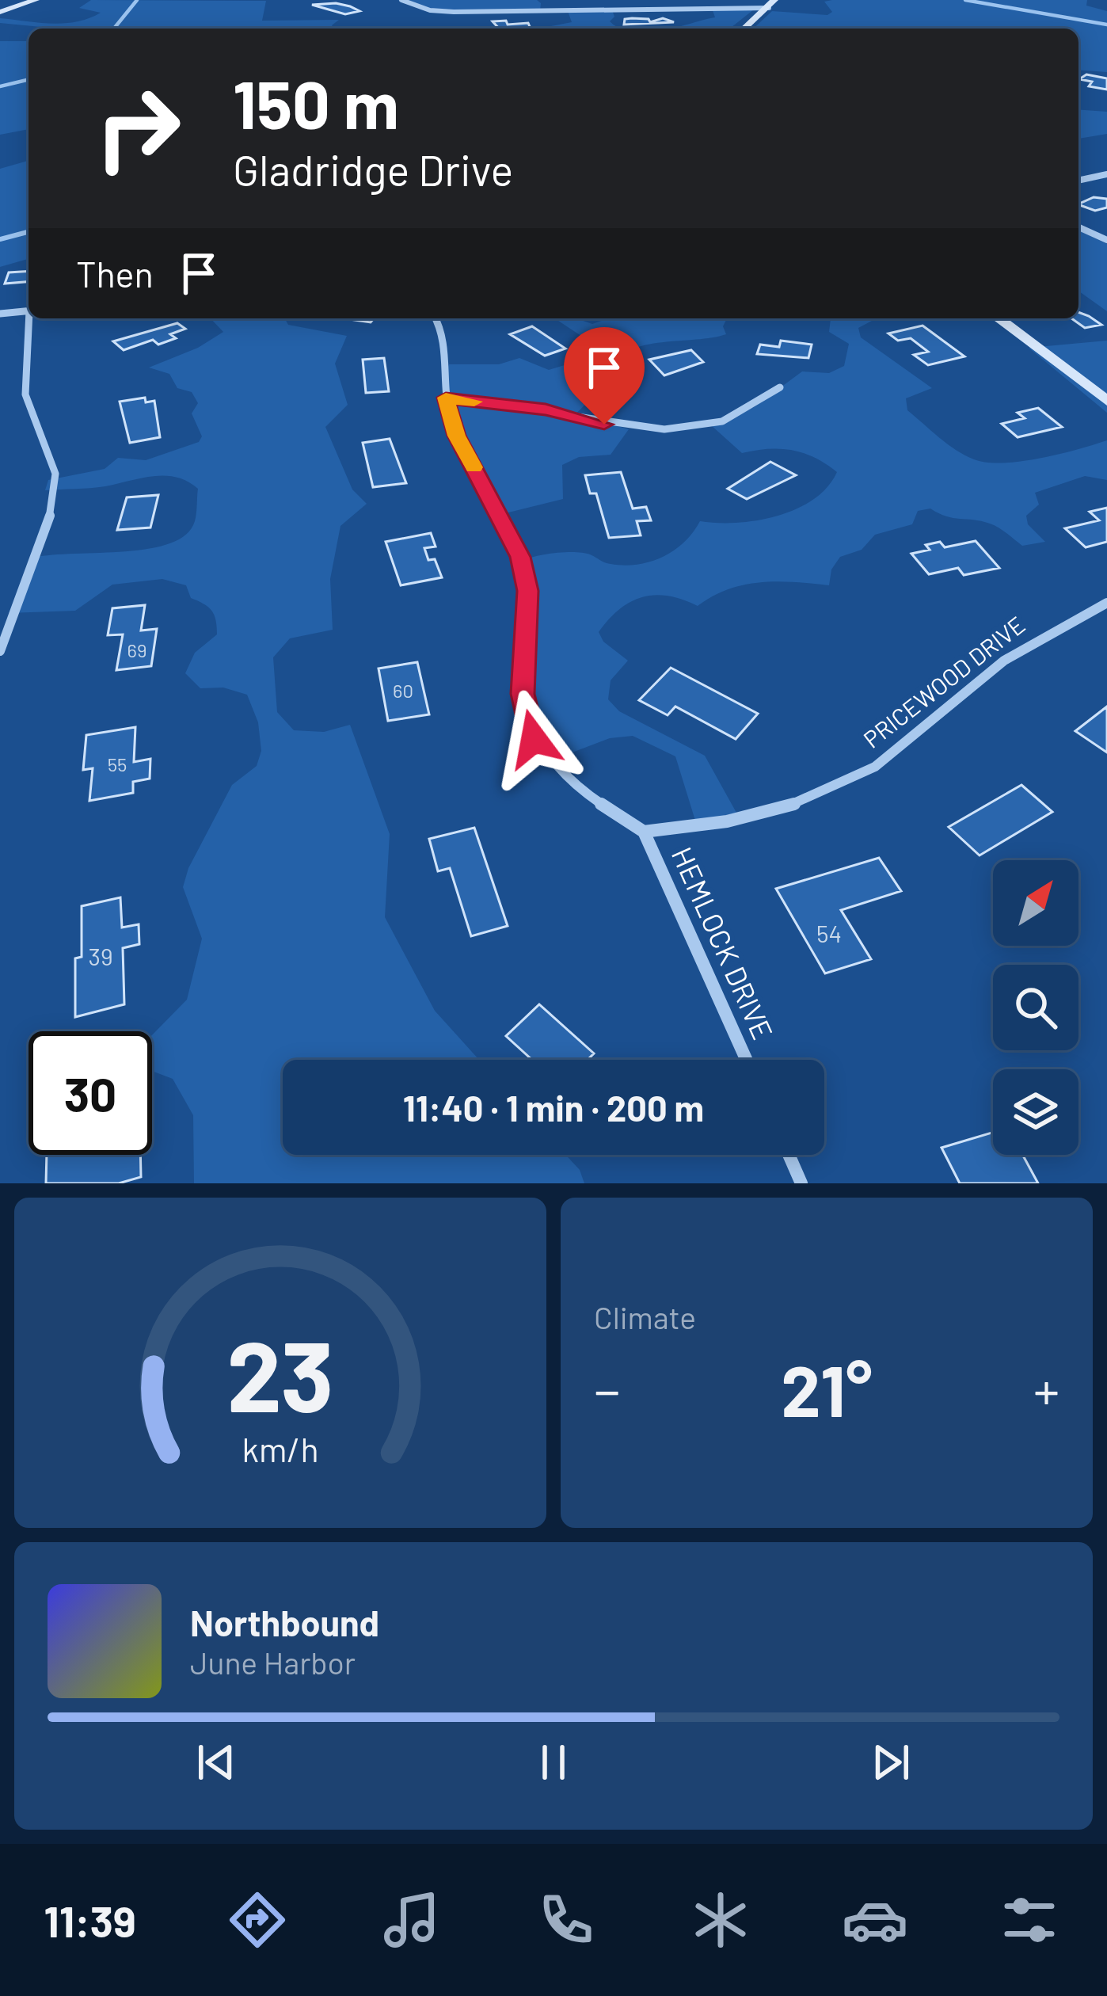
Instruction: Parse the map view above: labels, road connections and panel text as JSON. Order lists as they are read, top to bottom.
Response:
{
  "streets": {
    "street": ["PRICEWOOD DRIVE", "HEMLOCK DRIVE"]
  },
  "crossings": [
    ["PRICEWOOD DRIVE", "HEMLOCK DRIVE"]
  ],
  "house_numbers": [
    "69",
    "60",
    "55",
    "54",
    "39"
  ],
  "north": "top right",
  "page": {
    "turn": ["150 m", "Gladridge Drive"],
    "then": "Then",
    "limit": "30",
    "trip": "11:40 · 1 min · 200 m",
    "tile": "Climate",
    "heat": ["−", "21°", "+"],
    "song": ["Northbound", "June Harbor"],
    "tabs": "11:39",
    "gauge": ["23", "km/h"]
  }
}
